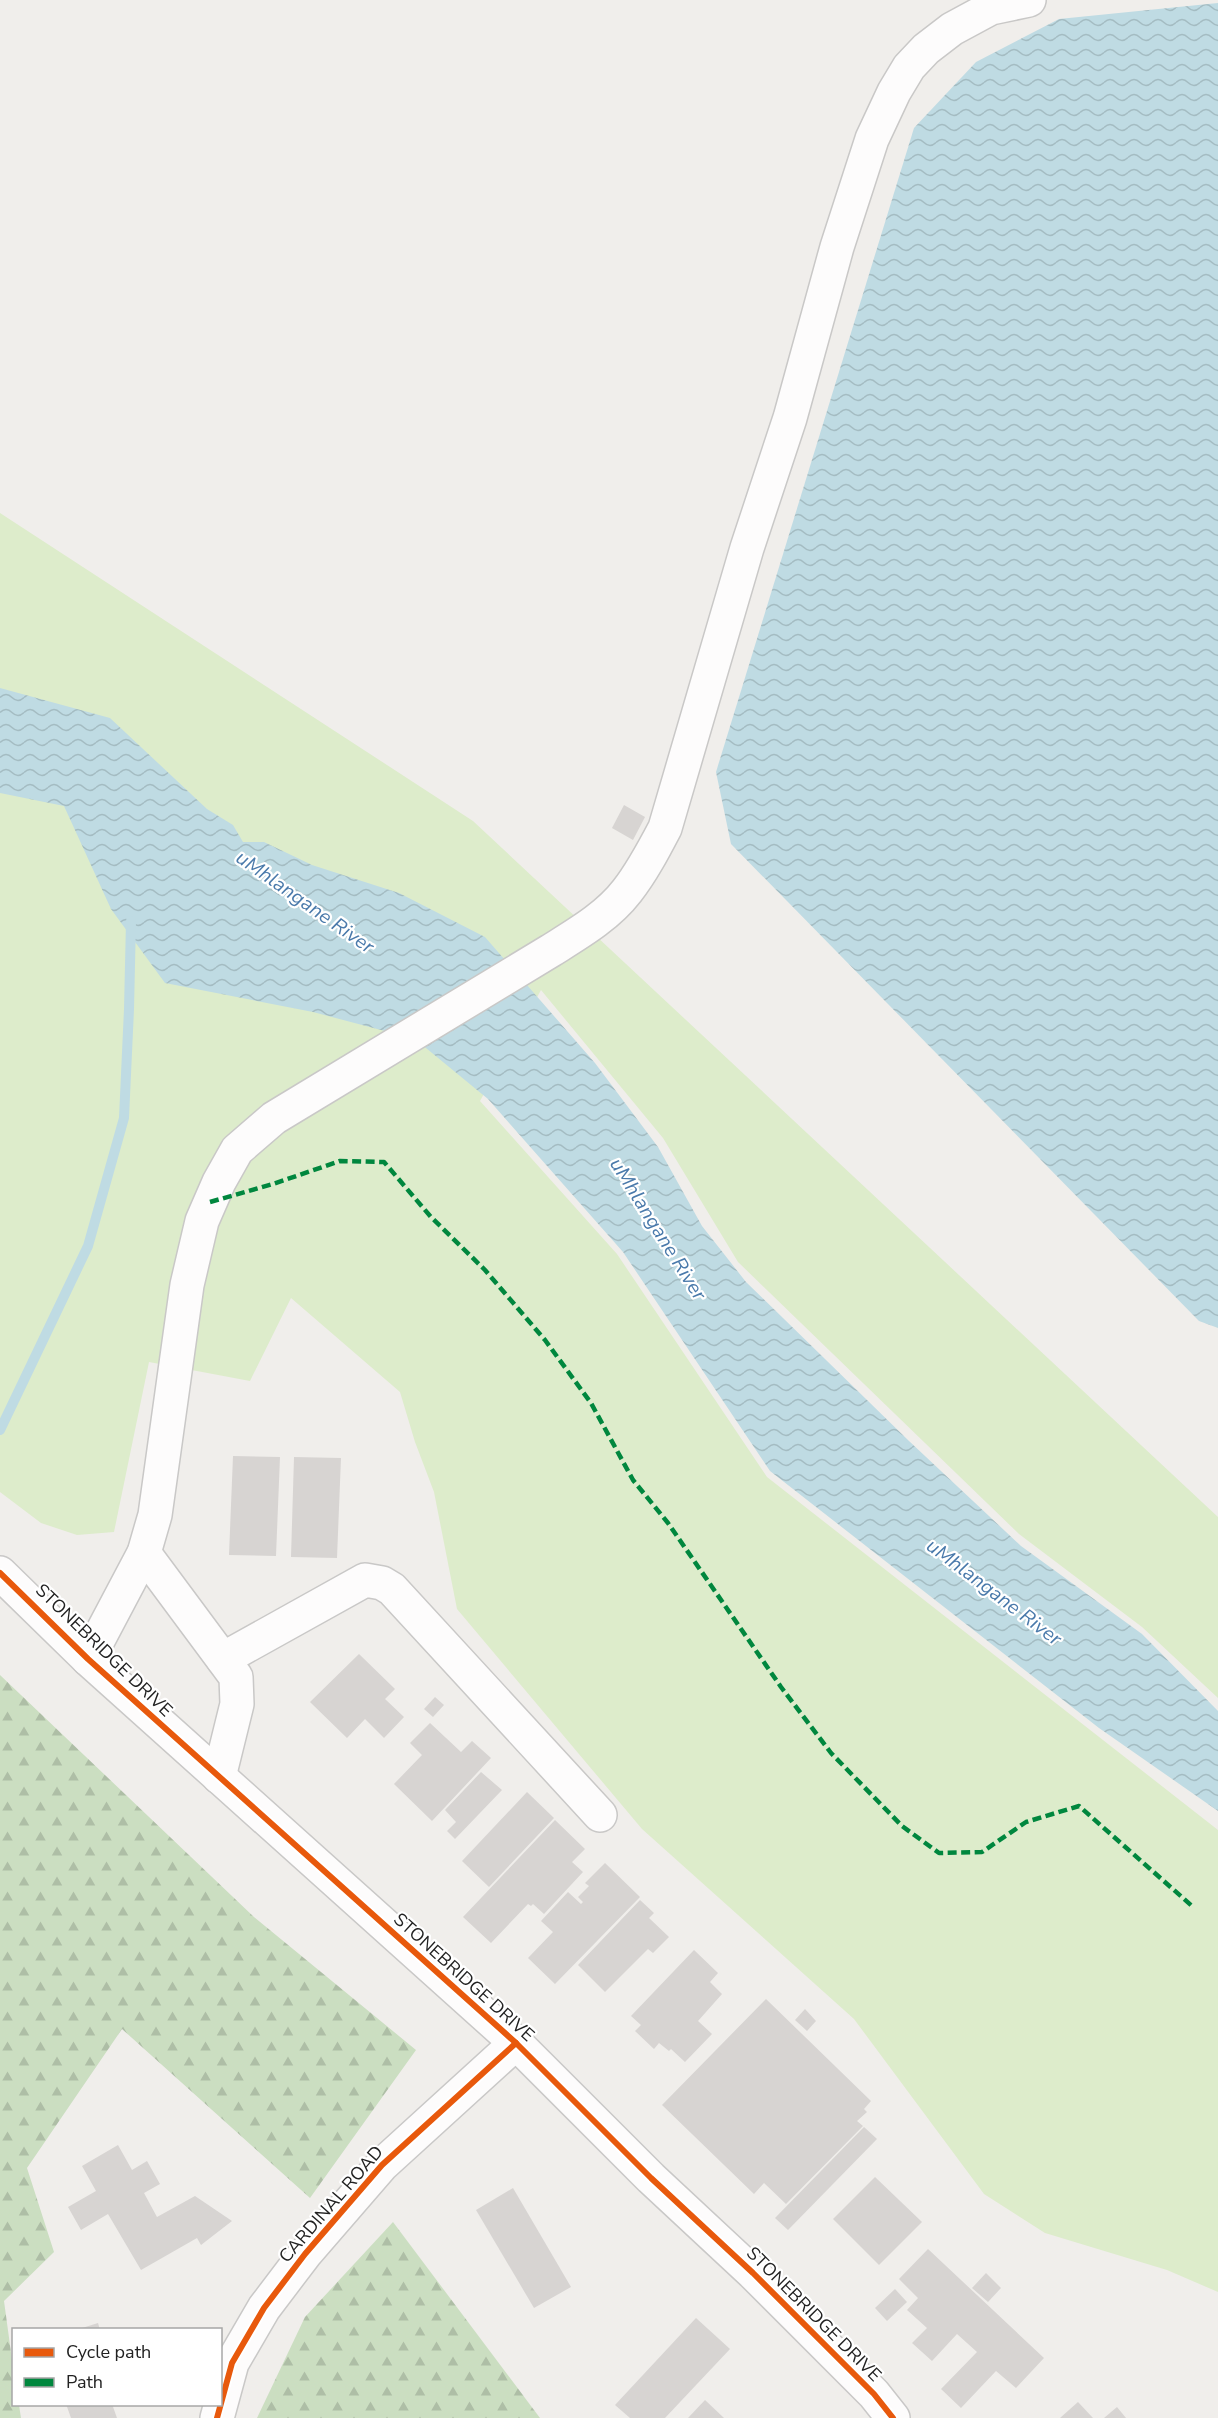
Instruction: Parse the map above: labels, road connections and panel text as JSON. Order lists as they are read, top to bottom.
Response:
{
  "streets": {
    "street": ["STONEBRIDGE DRIVE", "CARDINAL ROAD"]
  },
  "crossings": [
    ["STONEBRIDGE DRIVE", "CARDINAL ROAD"]
  ],
  "water": ["uMhlangane River"],
  "legend": ["Cycle path", "Path"]
}
